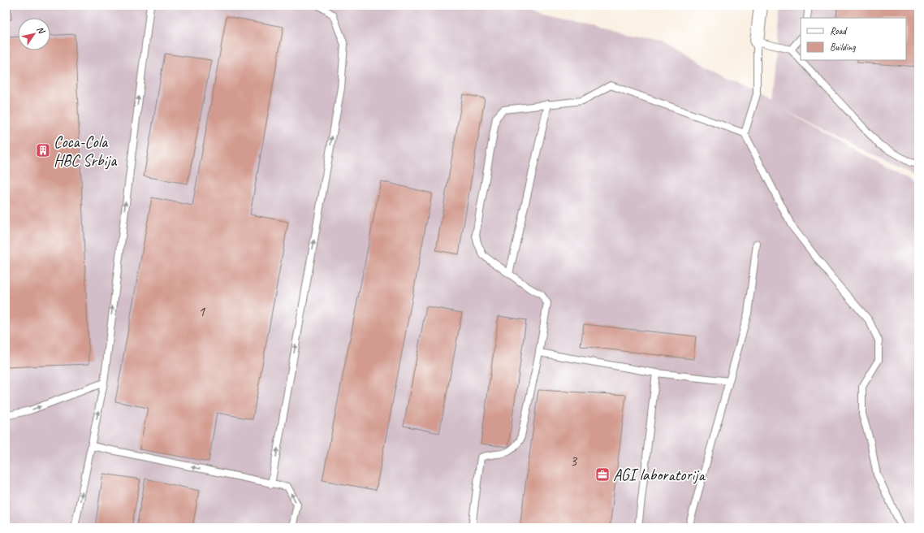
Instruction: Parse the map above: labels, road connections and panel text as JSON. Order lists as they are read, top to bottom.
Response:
{
  "places": {
    "building": ["Coca-Cola HBC Srbija"],
    "office": ["AGI laboratorija"]
  },
  "house_numbers": ["1", "3"],
  "legend": ["Road", "Building"],
  "north": "top right"
}
